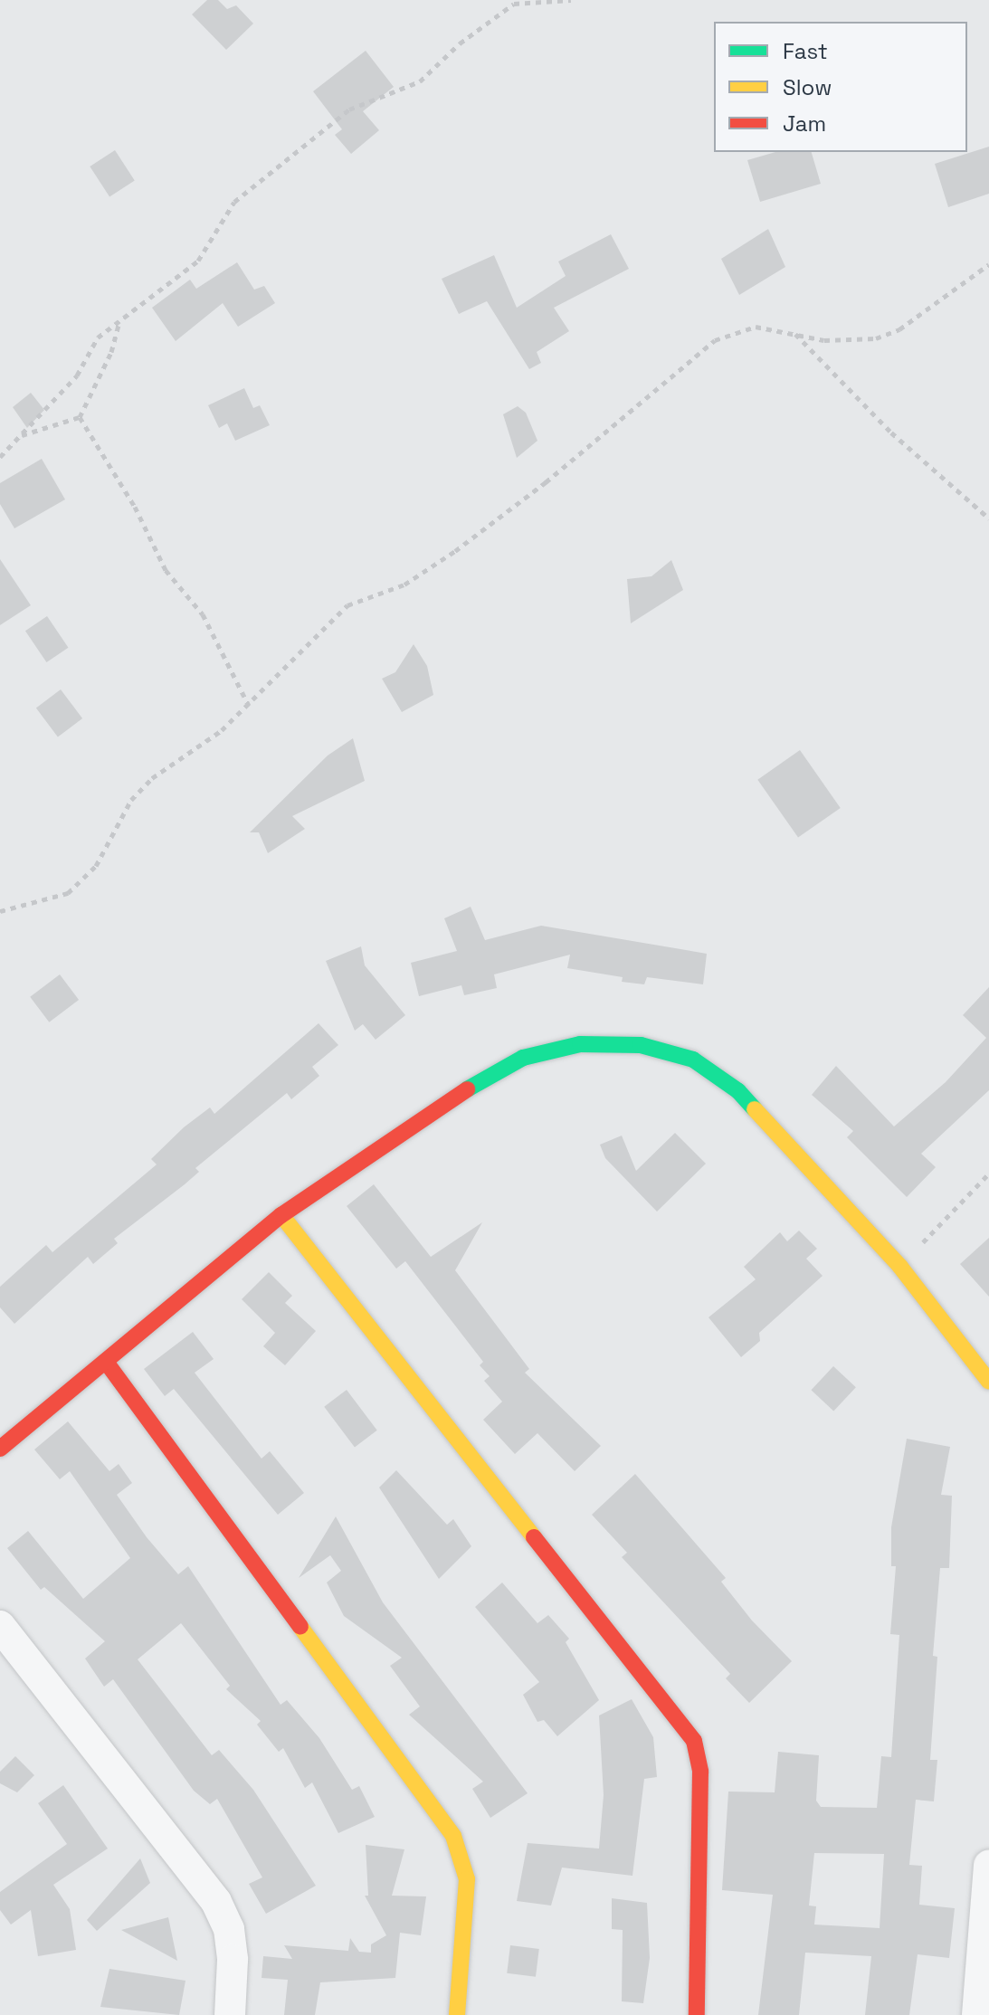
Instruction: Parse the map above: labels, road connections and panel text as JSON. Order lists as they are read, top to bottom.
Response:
{
  "legend": ["Fast", "Slow", "Jam"]
}
